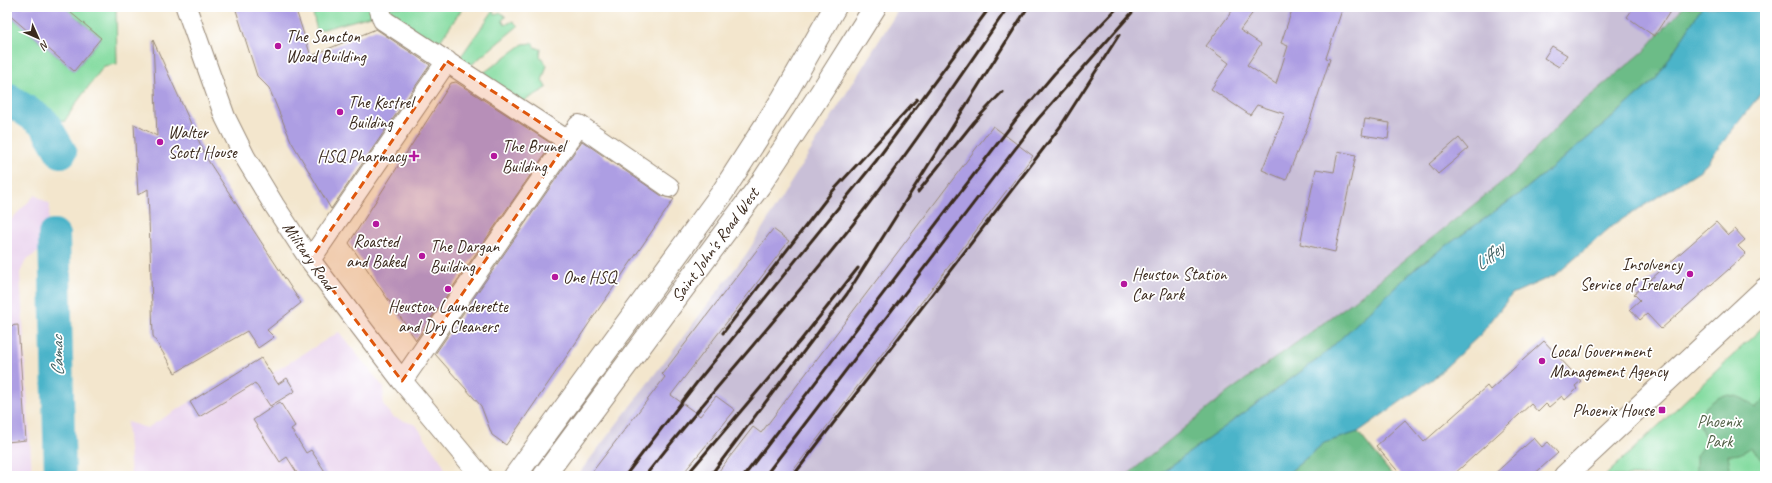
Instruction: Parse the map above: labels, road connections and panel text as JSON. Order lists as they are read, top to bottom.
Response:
{
  "streets": {
    "main road": ["Saint John's Road West"],
    "street": ["Military Road"]
  },
  "water": ["Liffey", "Camac"],
  "parks": ["Phoenix Park"],
  "places": {
    "other": [
      "The Sancton Wood Building",
      "The Kestrel Building",
      "Walter Scott House",
      "The Brunel Building",
      "Roasted and Baked",
      "The Dargan Building",
      "Insolvency Service of Ireland",
      "One HSQ",
      "Heuston Station Car Park",
      "Heuston Launderette and Dry Cleaners",
      "Local Government Management Agency"
    ],
    "health": ["HSQ Pharmacy"],
    "transit": ["Phoenix House"]
  },
  "north": "bottom right"
}
